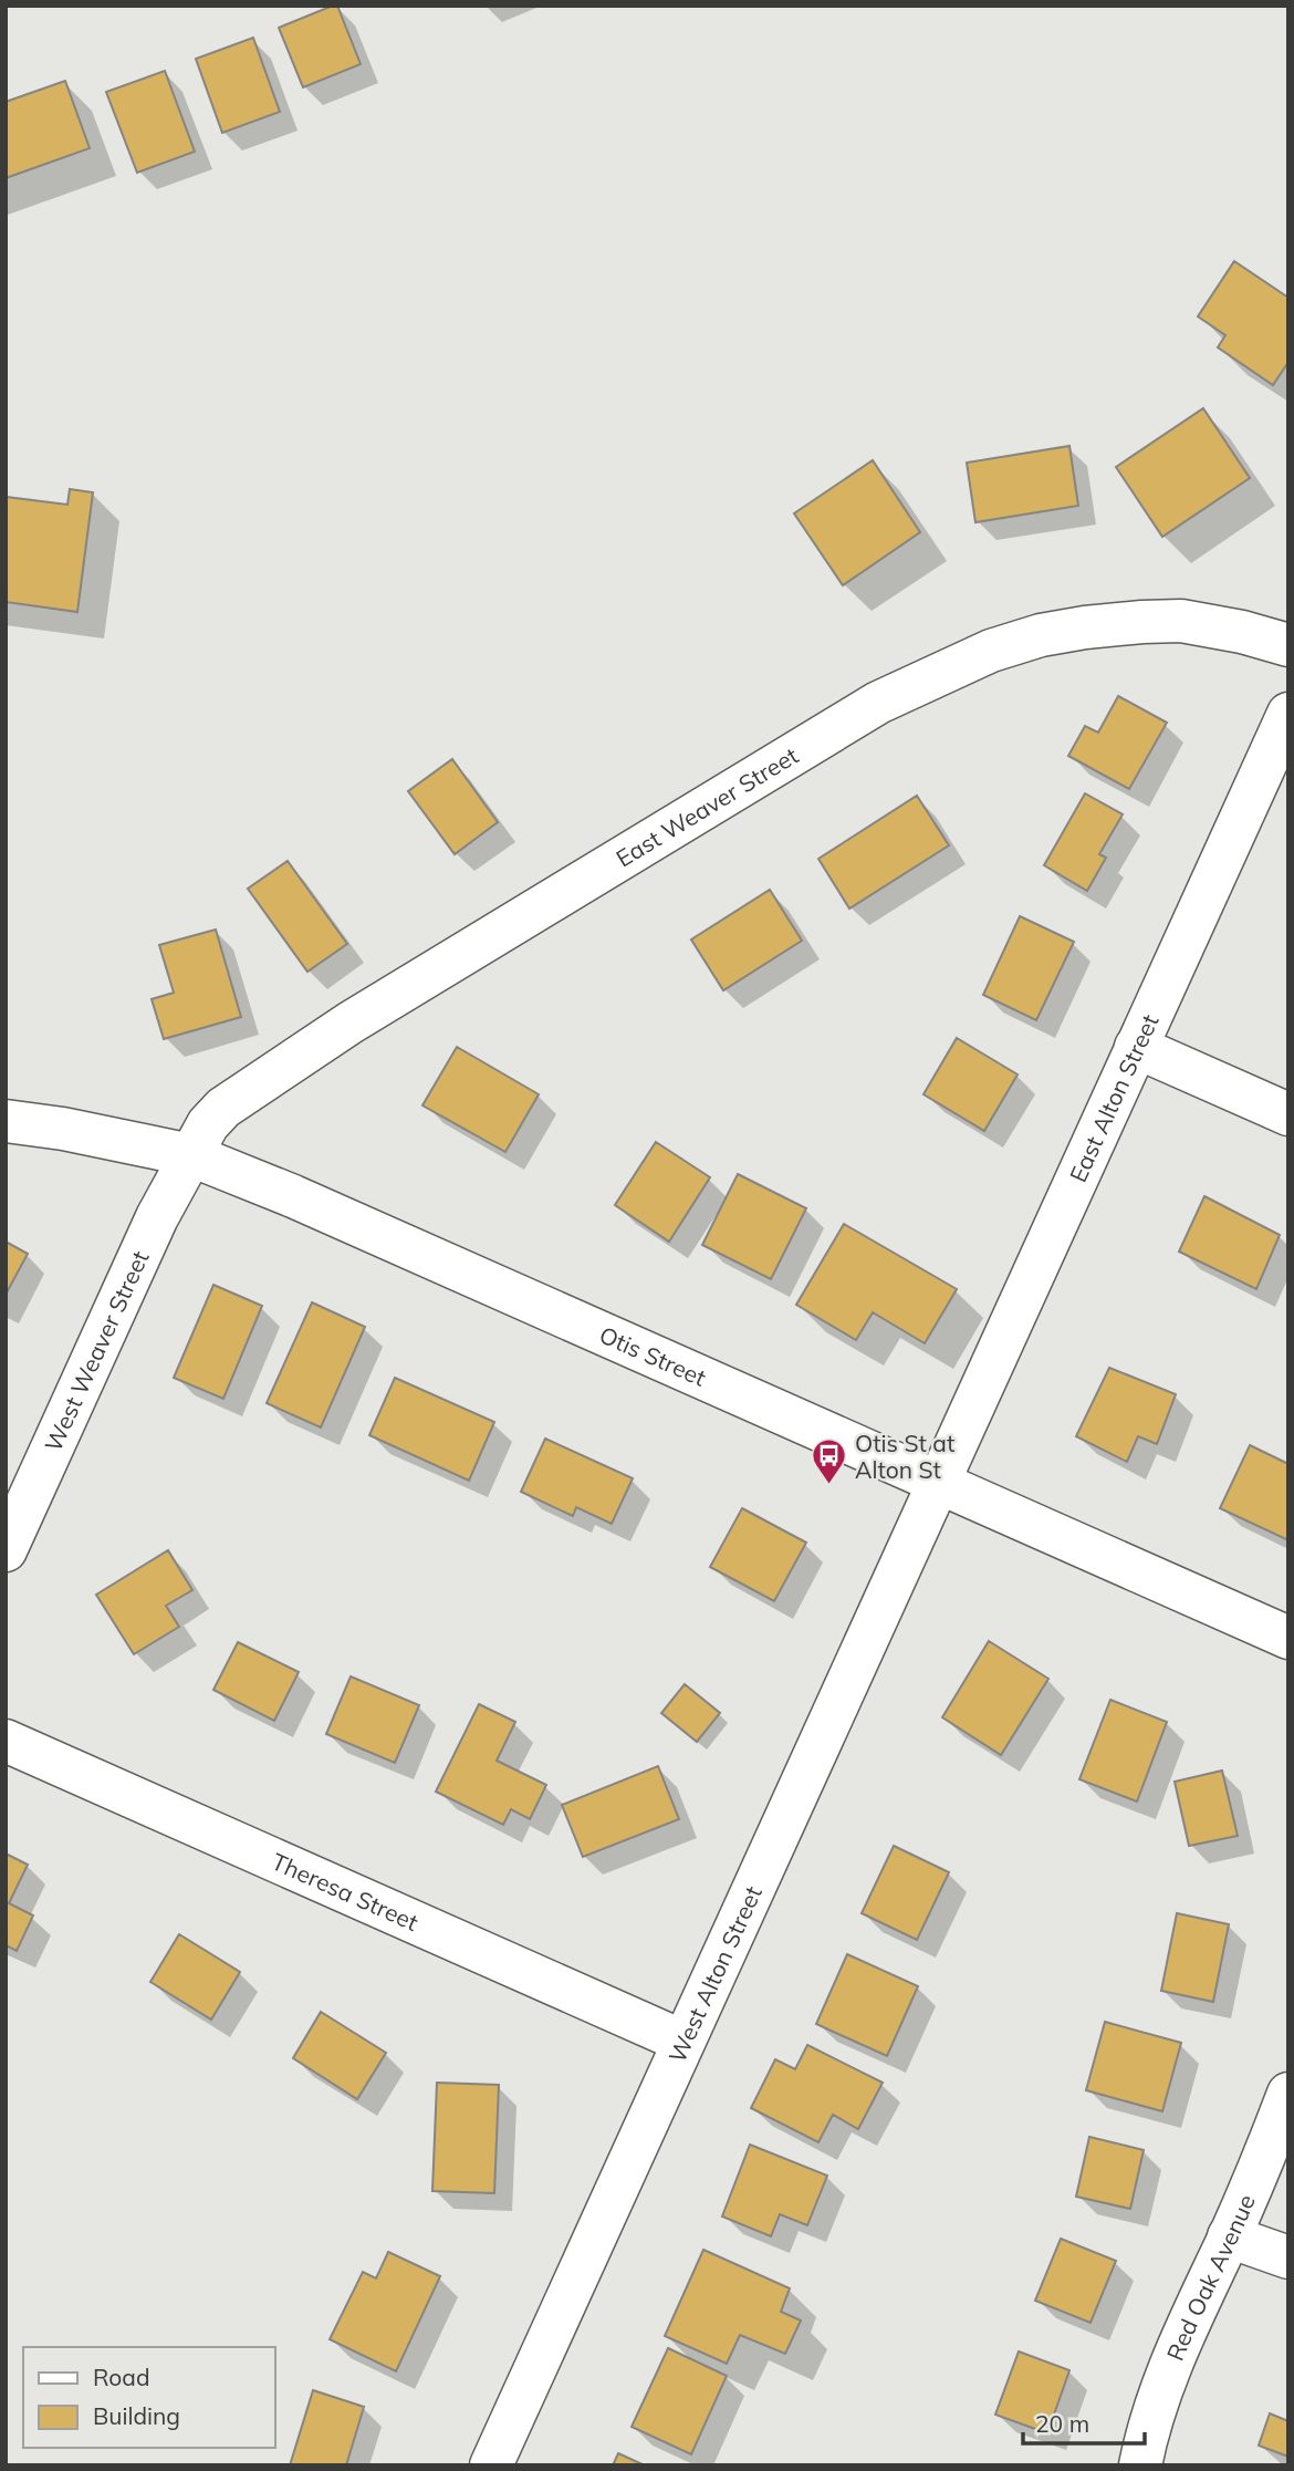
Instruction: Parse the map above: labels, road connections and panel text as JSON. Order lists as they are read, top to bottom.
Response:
{
  "streets": {
    "street": [
      "East Weaver Street",
      "East Alton Street",
      "West Weaver Street",
      "Otis Street",
      "Theresa Street",
      "West Alton Street",
      "Red Oak Avenue"
    ]
  },
  "crossings": [
    ["East Weaver Street", "West Weaver Street"],
    ["East Weaver Street", "Otis Street"],
    ["East Alton Street", "Otis Street"],
    ["East Alton Street", "West Alton Street"],
    ["West Weaver Street", "Otis Street"],
    ["Otis Street", "West Alton Street"],
    ["Theresa Street", "West Alton Street"]
  ],
  "places": {
    "bus stop": ["Otis St at Alton St"]
  },
  "legend": ["Road", "Building"],
  "scale_bar": "20 m"
}
